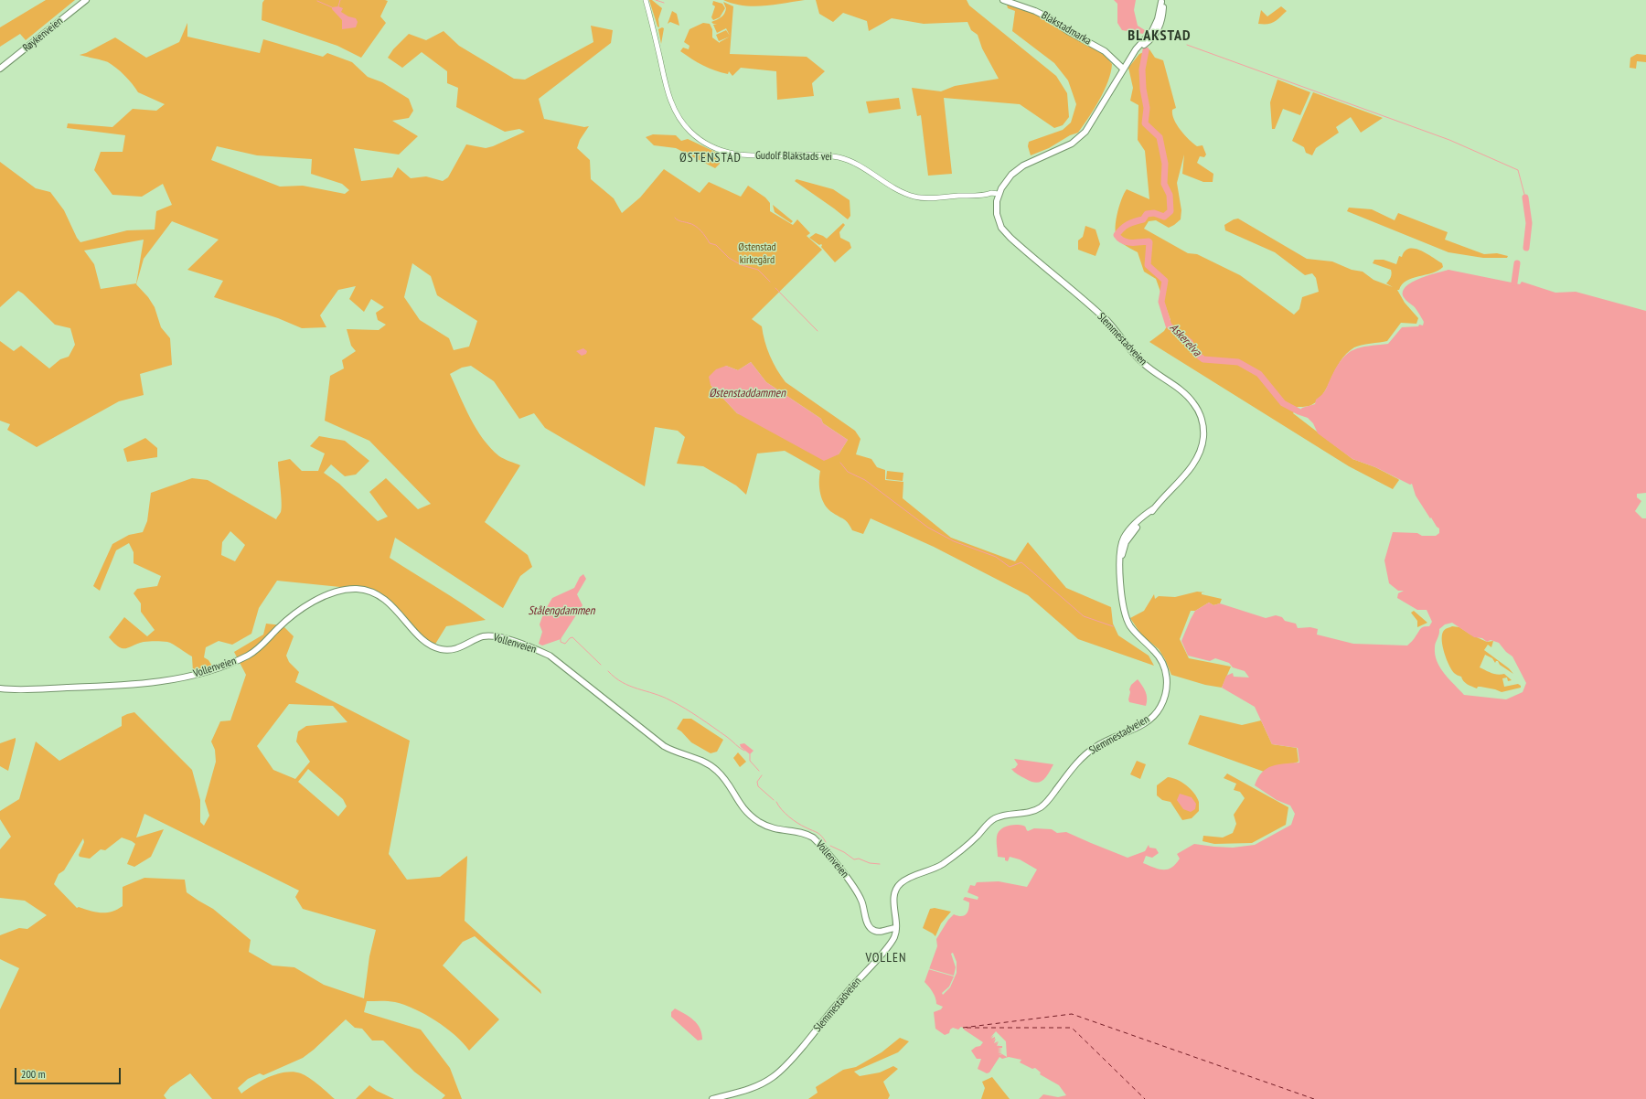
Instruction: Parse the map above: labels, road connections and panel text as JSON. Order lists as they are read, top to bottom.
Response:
{
  "streets": {
    "main road": [
      "Blakstadmarka",
      "Røykenveien",
      "Slemmestadveien",
      "Vollenveien"
    ],
    "street": ["Gudolf Blakstads vei"]
  },
  "crossings": [
    ["Gudolf Blakstads vei", "Slemmestadveien"],
    ["Slemmestadveien", "Vollenveien"]
  ],
  "districts": ["BLAKSTAD", "ØSTENSTAD", "VOLLEN"],
  "water": ["Askerelva", "Østenstaddammen", "Stålengdammen"],
  "parks": ["Østenstad kirkegård"],
  "scale_bar": "200 m"
}
